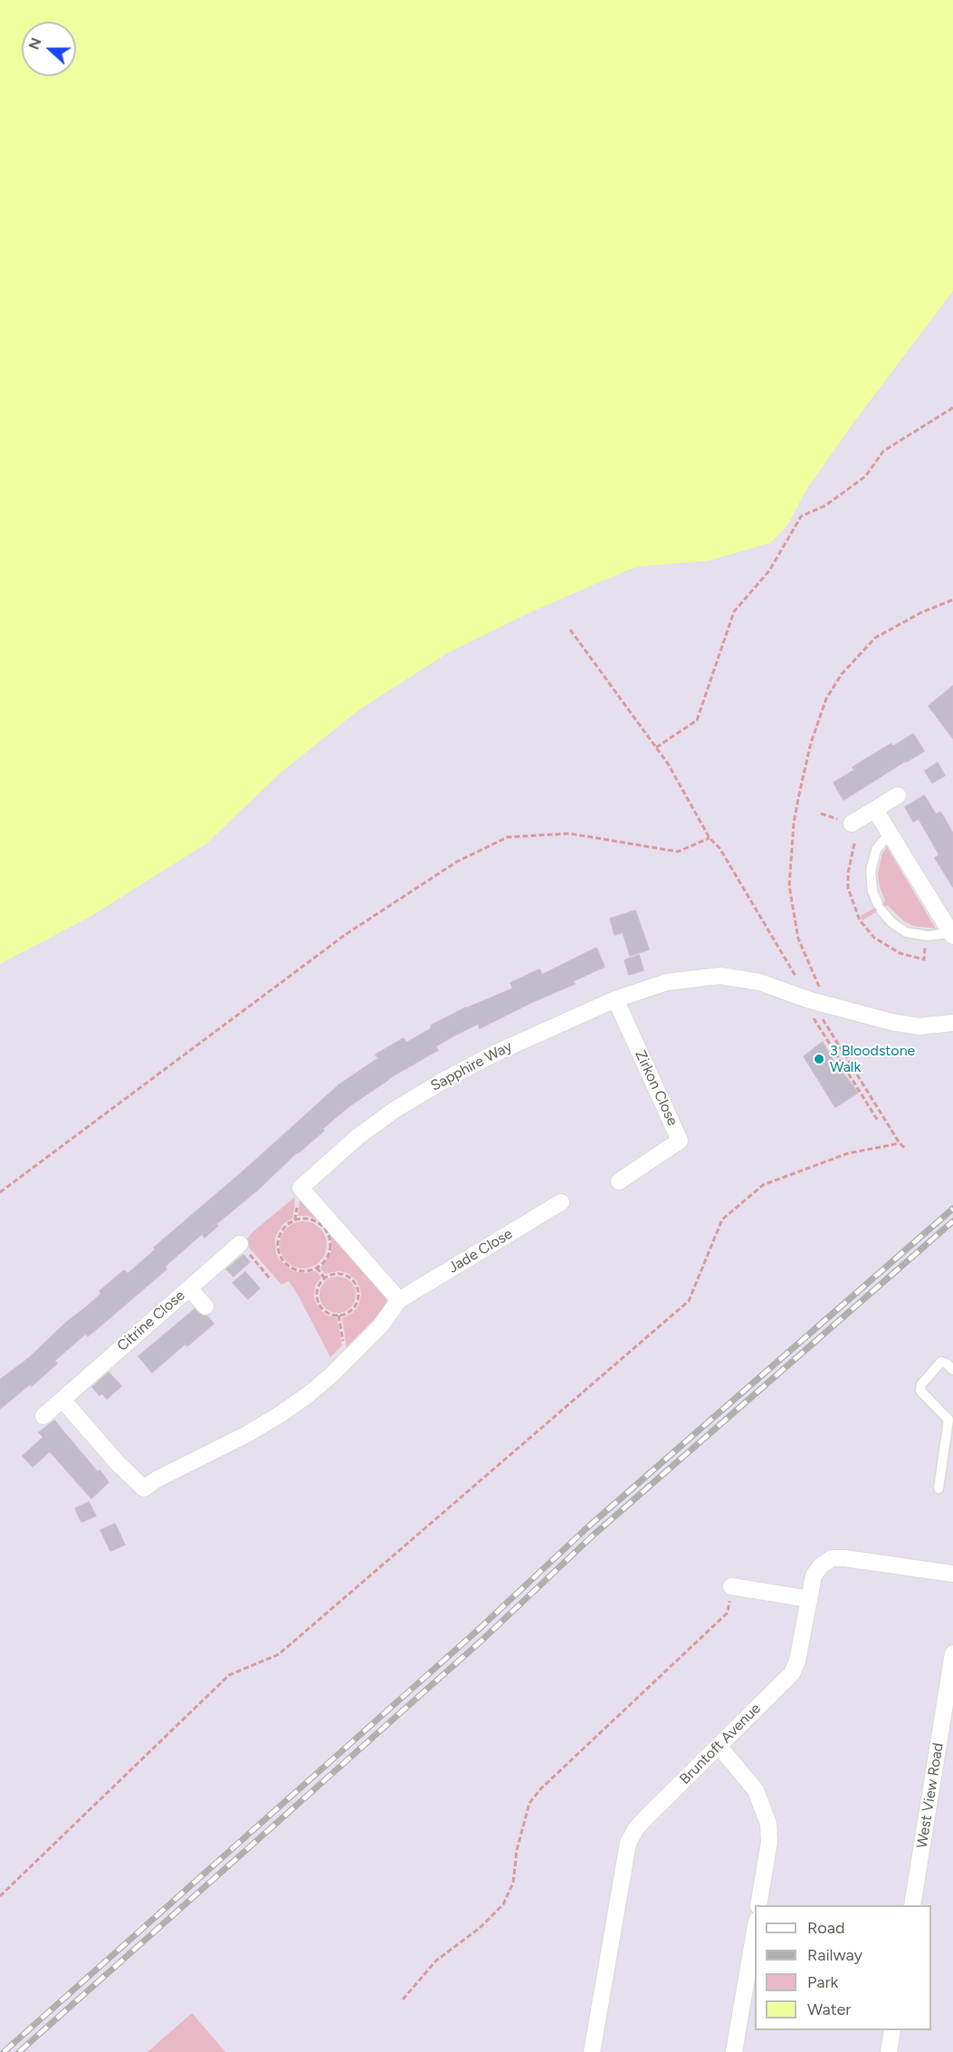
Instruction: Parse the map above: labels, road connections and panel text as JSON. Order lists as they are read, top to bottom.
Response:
{
  "streets": {
    "street": [
      "Sapphire Way",
      "Zirkon Close",
      "Jade Close",
      "Citrine Close",
      "Bruntoft Avenue",
      "West View Road"
    ]
  },
  "crossings": [
    ["Sapphire Way", "Zirkon Close"],
    ["Sapphire Way", "Jade Close"]
  ],
  "places": ["3 Bloodstone Walk"],
  "legend": [
    "Road",
    "Railway",
    "Park",
    "Water"
  ],
  "north": "left"
}
